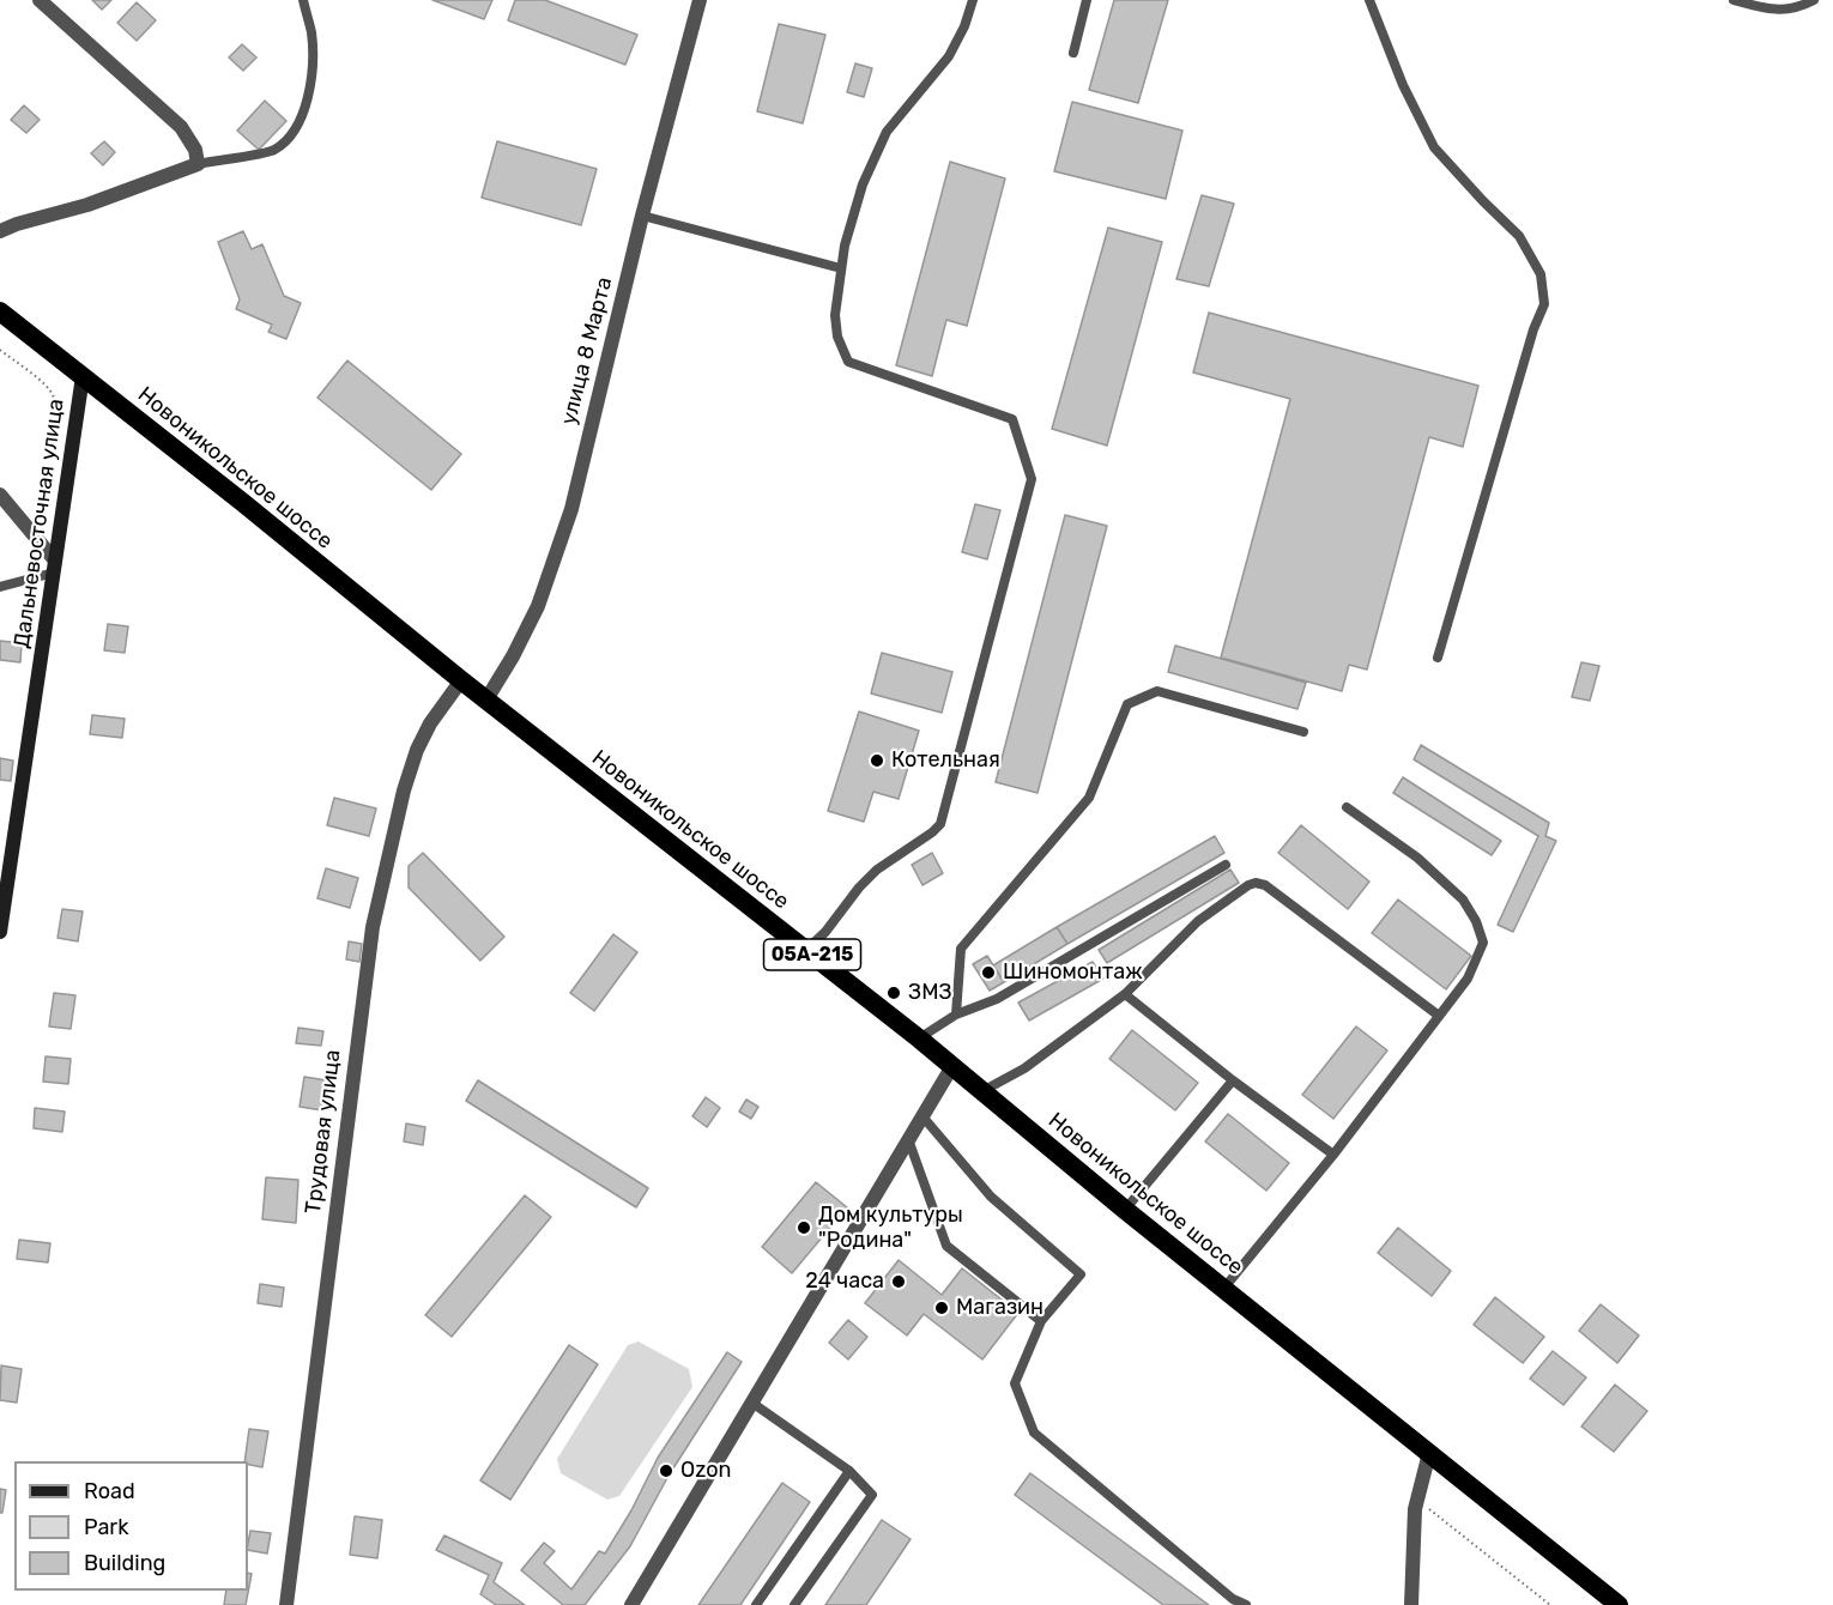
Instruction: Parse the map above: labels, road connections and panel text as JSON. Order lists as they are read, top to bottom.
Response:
{
  "streets": {
    "highway": ["Новоникольское шоссе", "05А-215"],
    "main road": ["Дальневосточная улица"],
    "street": ["улица 8 Марта", "Трудовая улица"]
  },
  "crossings": [
    ["улица 8 Марта", "Новоникольское шоссе"],
    ["Новоникольское шоссе", "Дальневосточная улица"],
    ["Новоникольское шоссе", "Трудовая улица"]
  ],
  "places": [
    "Котельная",
    "Шиномонтаж",
    "ЗМЗ",
    "Дом культуры \"Родина\"",
    "24 часа",
    "Магазин",
    "Ozon"
  ],
  "legend": ["Road", "Park", "Building"]
}
